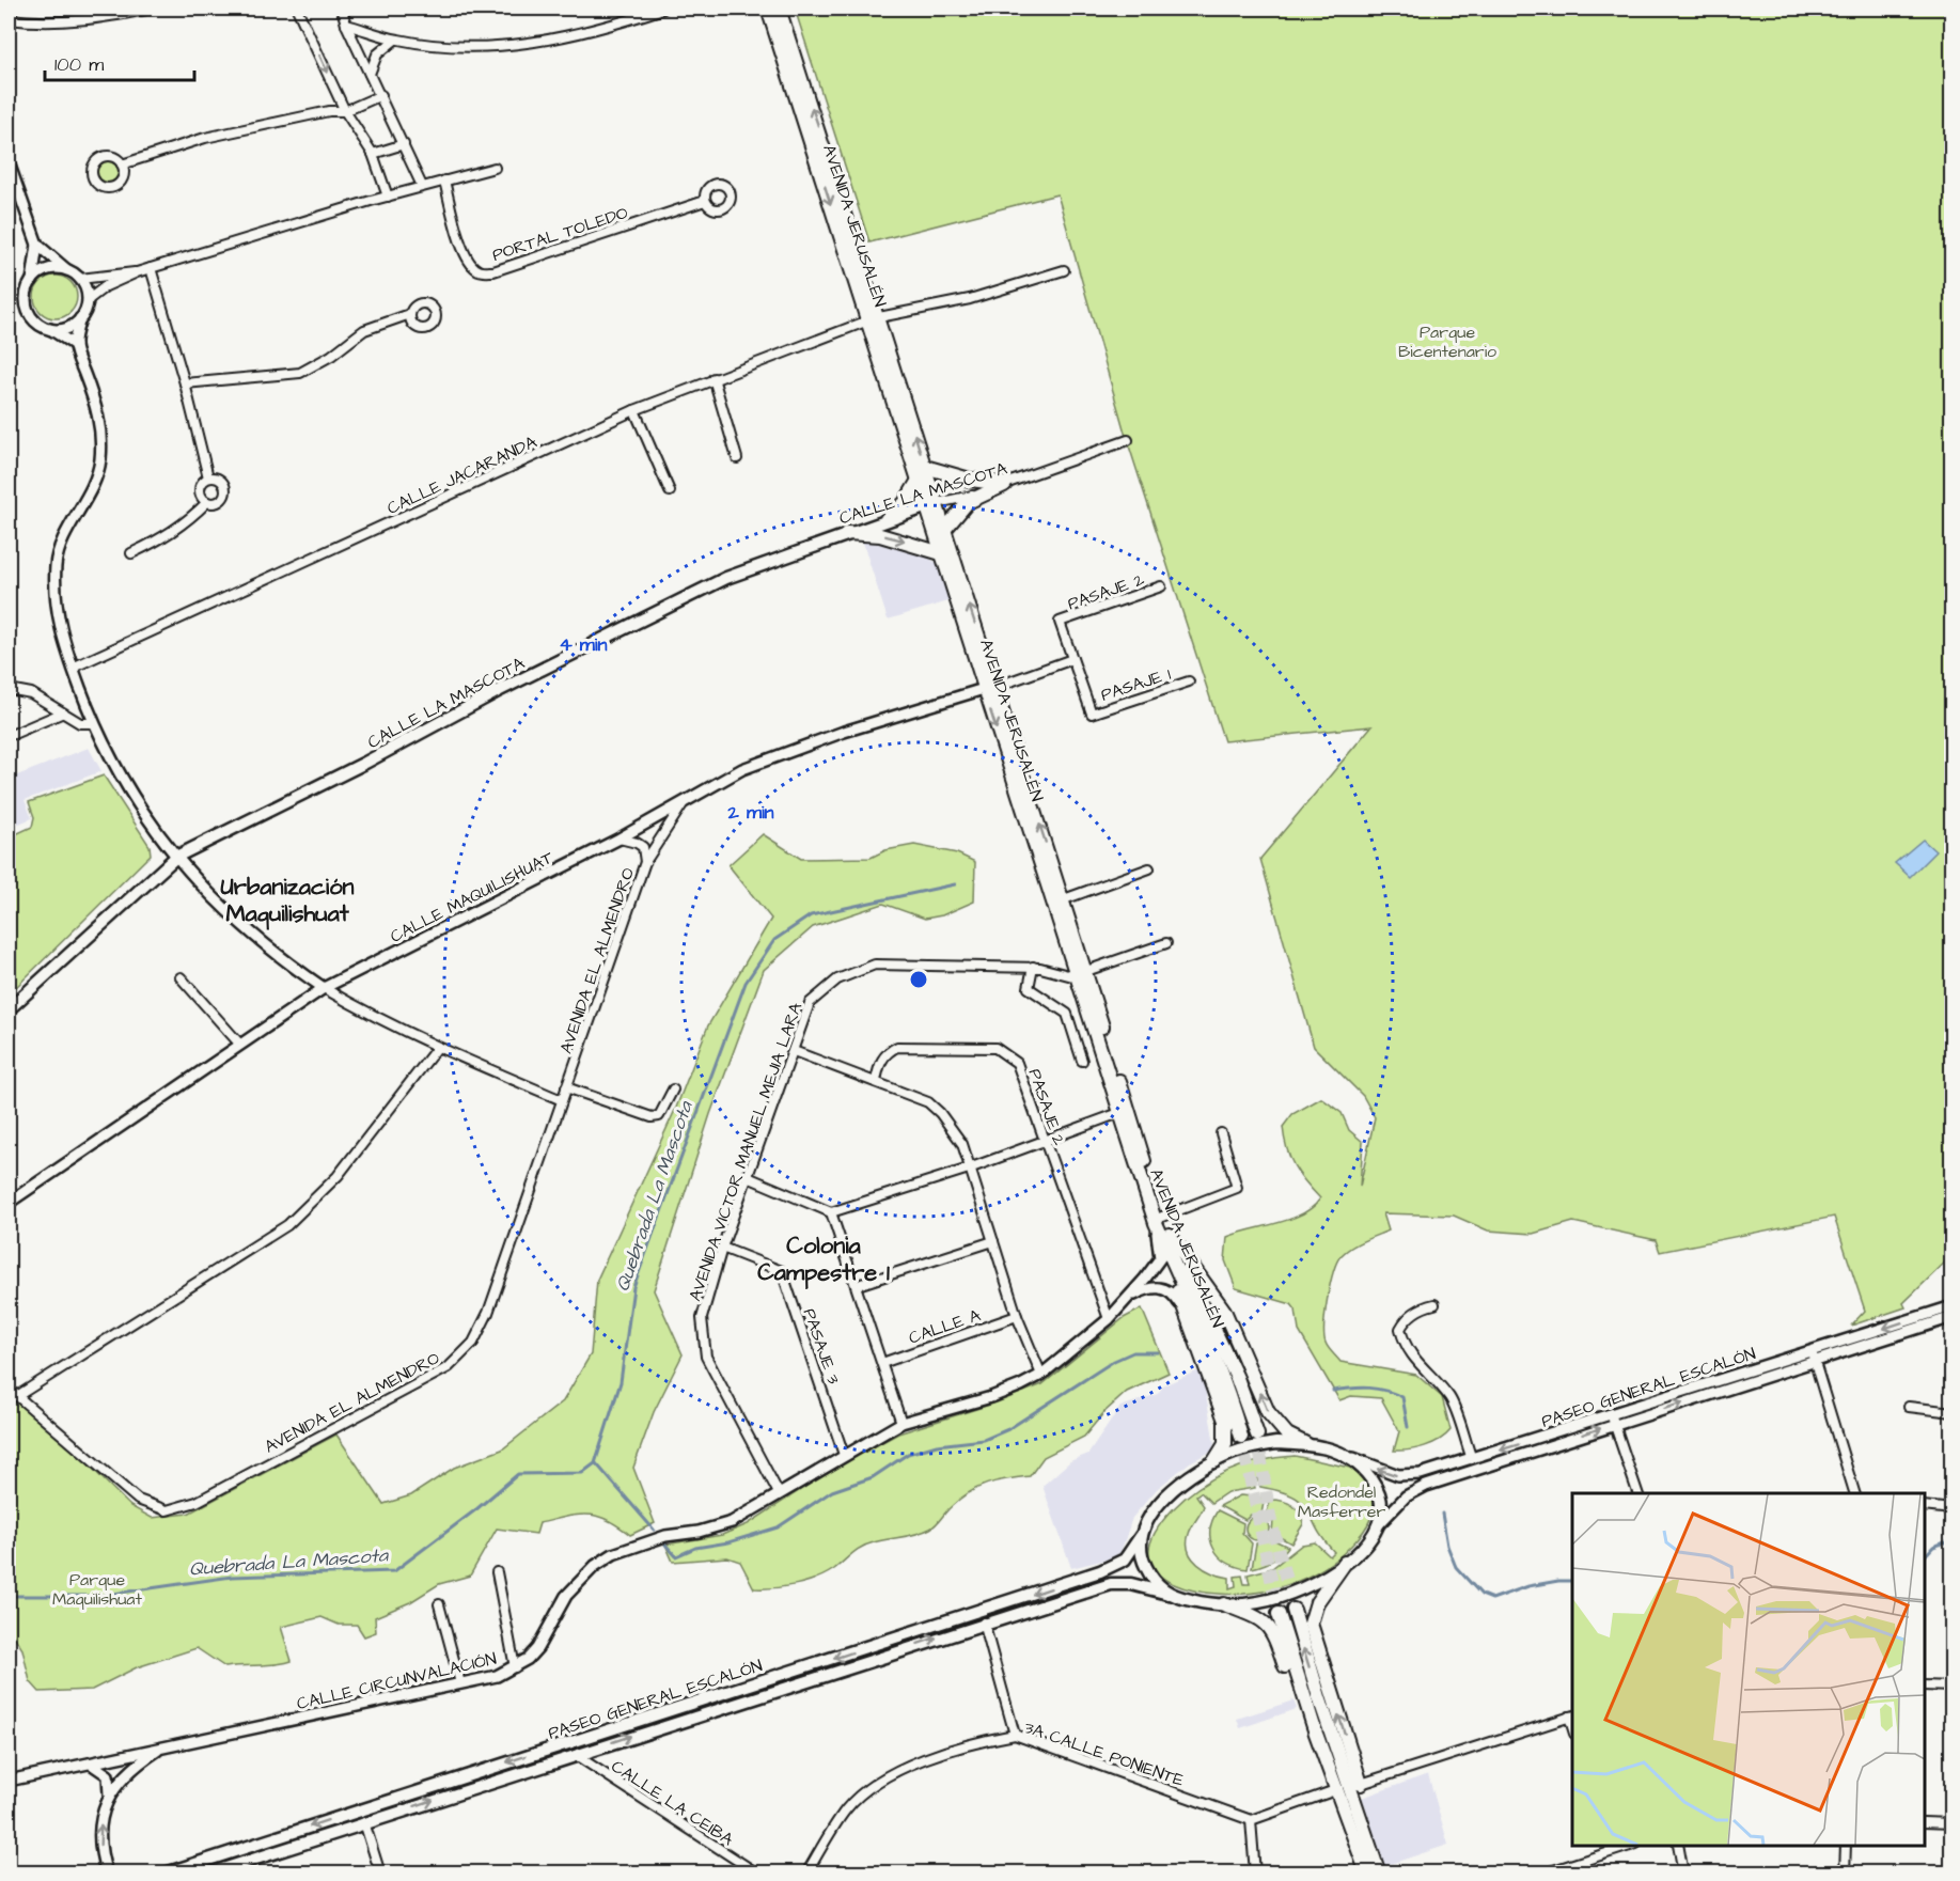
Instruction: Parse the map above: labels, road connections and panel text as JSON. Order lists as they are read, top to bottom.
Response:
{
  "streets": {
    "main road": ["AVENIDA JERUSALÉN", "CALLE LA MASCOTA", "PASEO GENERAL ESCALÓN"],
    "street": [
      "PORTAL TOLEDO",
      "CALLE JACARANDA",
      "PASAJE 2",
      "PASAJE 1",
      "CALLE MAQUILISHUAT",
      "AVENIDA EL ALMENDRO",
      "AVENIDA VICTOR MANUEL MEJIA LARA",
      "CALLE A",
      "PASAJE 3",
      "CALLE CIRCUNVALACIÓN",
      "3A CALLE PONIENTE",
      "CALLE LA CEIBA"
    ]
  },
  "crossings": [
    ["AVENIDA JERUSALÉN", "CALLE JACARANDA"],
    ["AVENIDA JERUSALÉN", "CALLE LA MASCOTA"],
    ["AVENIDA JERUSALÉN", "CALLE MAQUILISHUAT"],
    ["AVENIDA JERUSALÉN", "AVENIDA VICTOR MANUEL MEJIA LARA"],
    ["AVENIDA JERUSALÉN", "CALLE CIRCUNVALACIÓN"],
    ["PASAJE 2", "PASAJE 1"],
    ["PASAJE 2", "CALLE MAQUILISHUAT"],
    ["PASAJE 2", "CALLE CIRCUNVALACIÓN"],
    ["PASAJE 1", "CALLE MAQUILISHUAT"],
    ["CALLE MAQUILISHUAT", "AVENIDA EL ALMENDRO"],
    ["AVENIDA VICTOR MANUEL MEJIA LARA", "PASAJE 3"],
    ["AVENIDA VICTOR MANUEL MEJIA LARA", "CALLE CIRCUNVALACIÓN"],
    ["PASAJE 3", "CALLE CIRCUNVALACIÓN"],
    ["PASEO GENERAL ESCALÓN", "CALLE LA CEIBA"]
  ],
  "districts": ["Urbanización Maquilishuat", "Colonia Campestre 1"],
  "water": ["Quebrada La Mascota"],
  "parks": ["Parque Bicentenario", "Redondel Masferrer", "Parque Maquilishuat"],
  "scale_bar": "100 m",
  "rings": ["4 min", "2 min"]
}
